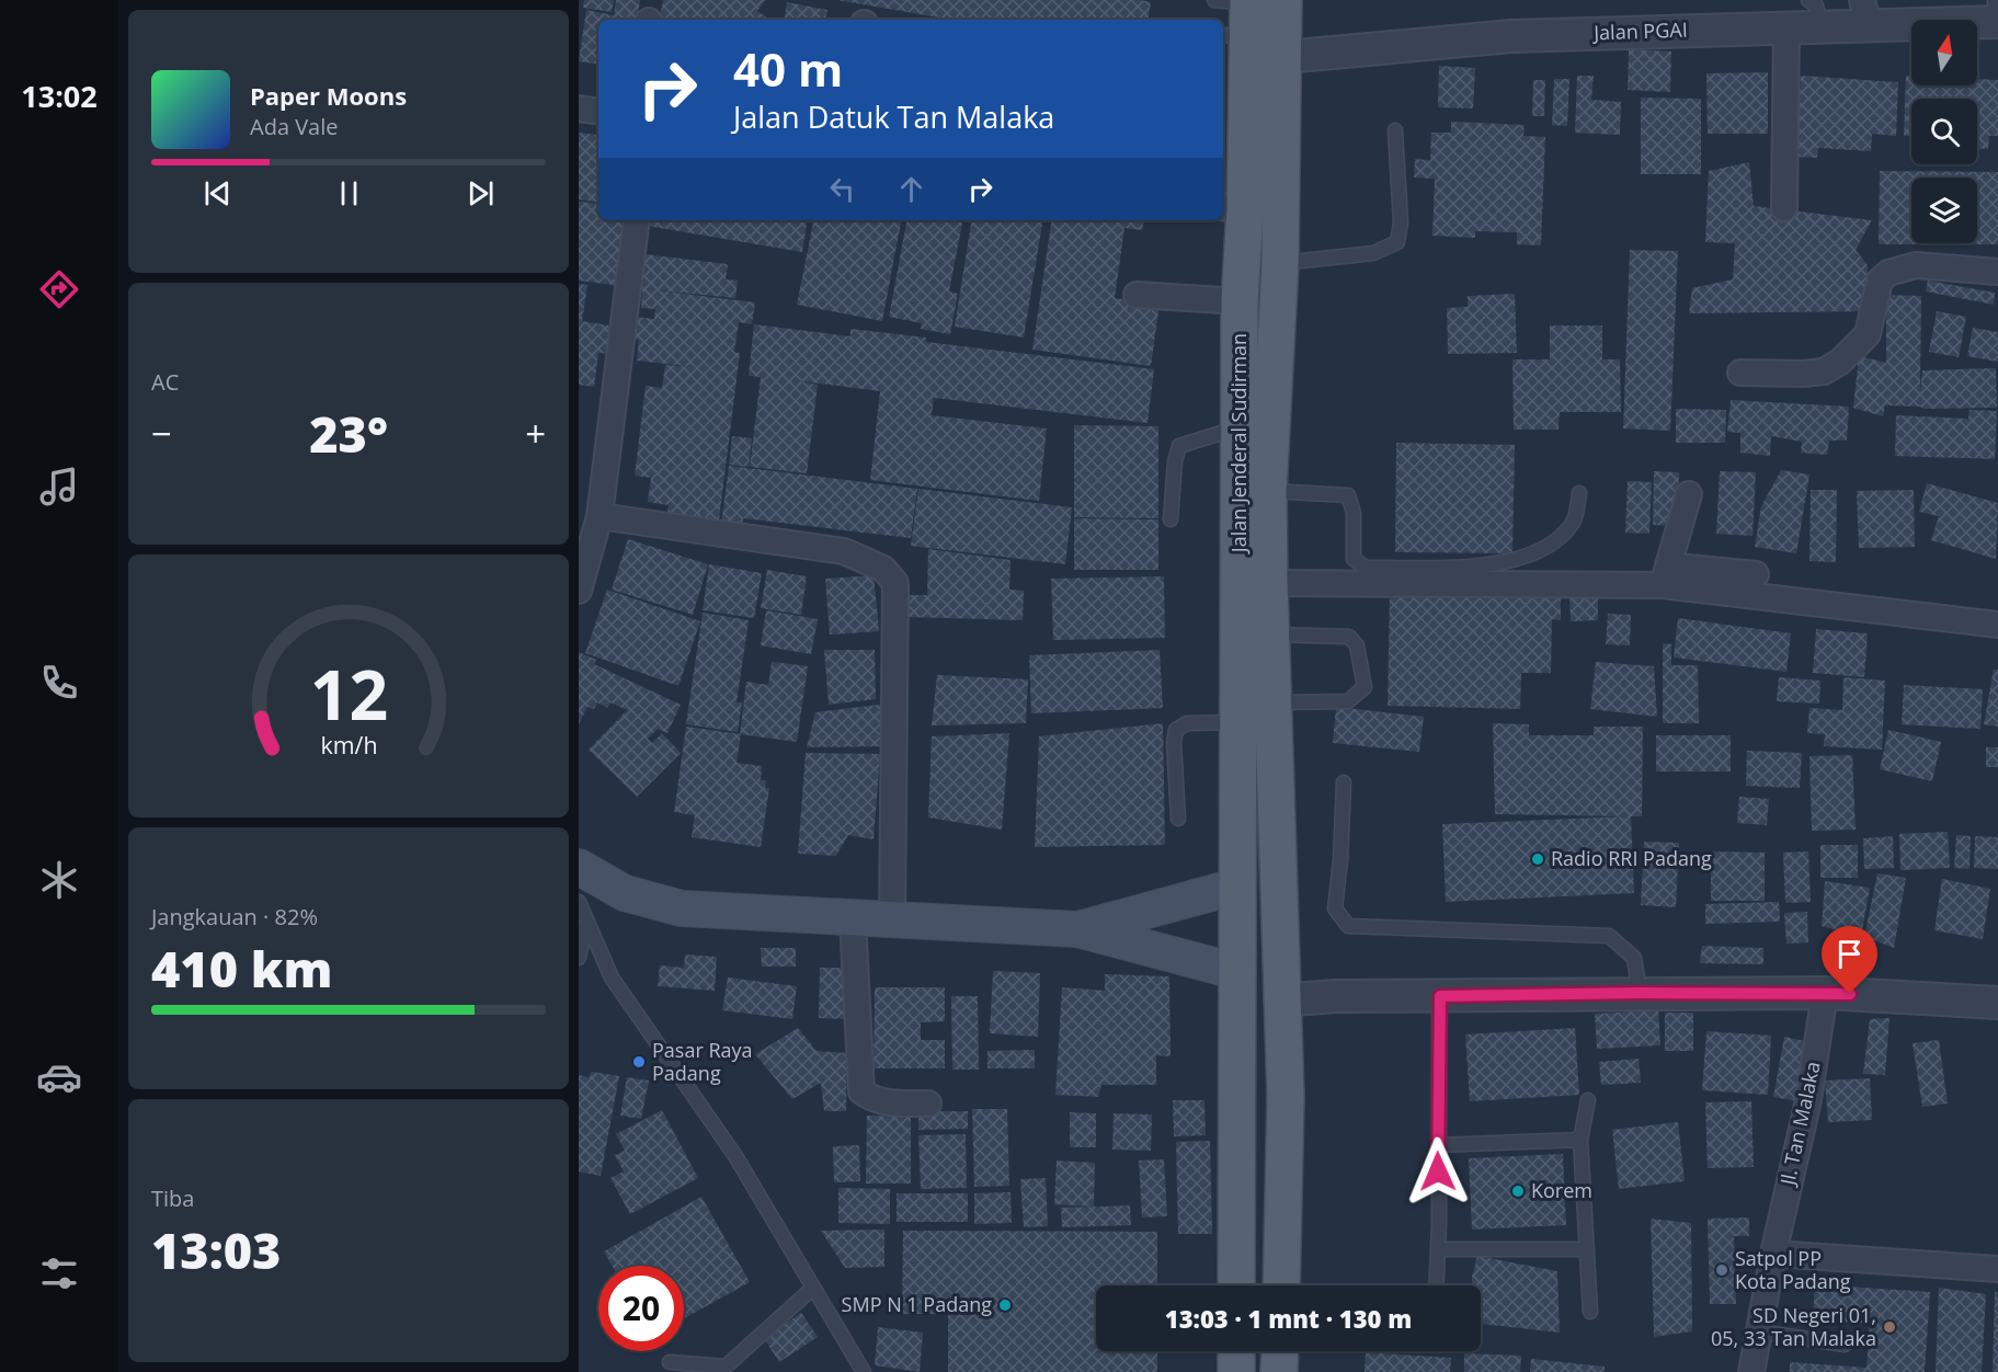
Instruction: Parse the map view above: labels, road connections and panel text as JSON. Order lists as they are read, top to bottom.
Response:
{
  "streets": {
    "main road": ["Jalan Jenderal Sudirman"],
    "street": ["Jalan PGAI", "Jl. Tan Malaka"]
  },
  "places": [
    "Radio RRI Padang",
    "Pasar Raya Padang",
    "Korem",
    "Satpol PP Kota Padang",
    "SMP N 1 Padang",
    "SD Negeri 01, 05, 33 Tan Malaka"
  ],
  "north": "top",
  "page": {
    "tabs": "13:02",
    "turn": ["40 m", "Jalan Datuk Tan Malaka"],
    "song": ["Paper Moons", "Ada Vale"],
    "tile": [
      "AC",
      ["Jangkauan · 82%", "410 km"],
      ["Tiba", "13:03"]
    ],
    "heat": ["−", "23°", "+"],
    "limit": "20",
    "trip": "13:03 · 1 mnt · 130 m",
    "gauge": ["12", "km/h"]
  }
}
